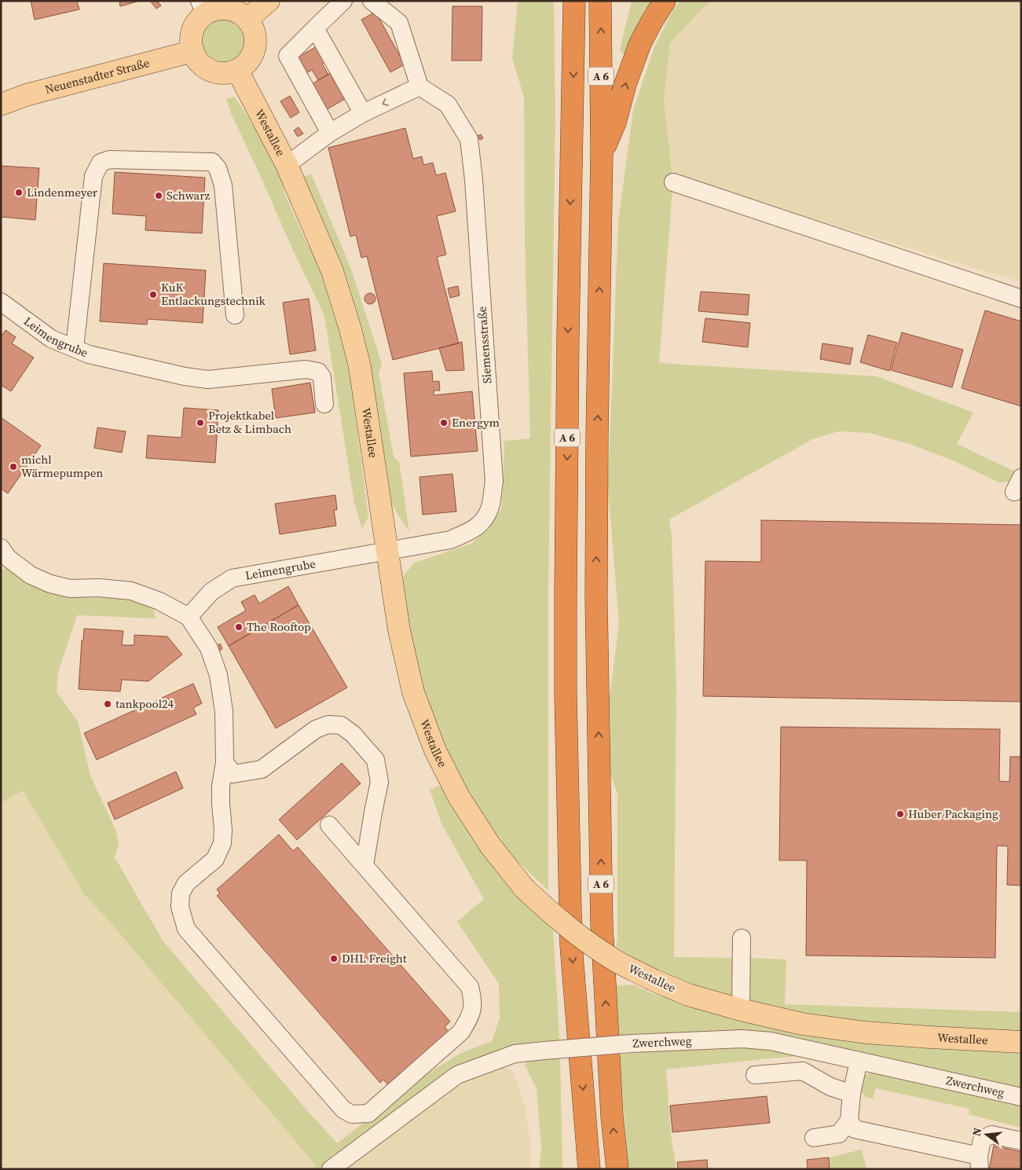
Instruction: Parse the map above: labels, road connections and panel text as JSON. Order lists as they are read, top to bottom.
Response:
{
  "streets": {
    "highway": ["A 6"],
    "main road": ["Neuenstadter Straße", "Westallee"],
    "street": ["Leimengrube", "Siemensstraße", "Zwerchweg"]
  },
  "crossings": [
    ["Neuenstadter Straße", "Westallee"],
    ["Westallee", "Leimengrube"],
    ["Westallee", "Siemensstraße"],
    ["Leimengrube", "Siemensstraße"]
  ],
  "places": [
    "Lindenmeyer",
    "Schwarz",
    "KuK Entlackungstechnik",
    "Projektkabel Betz & Limbach",
    "Energym",
    "michl Wärmepumpen",
    "The Rooftop",
    "tankpool24",
    "Huber Packaging",
    "DHL Freight"
  ],
  "north": "left"
}
